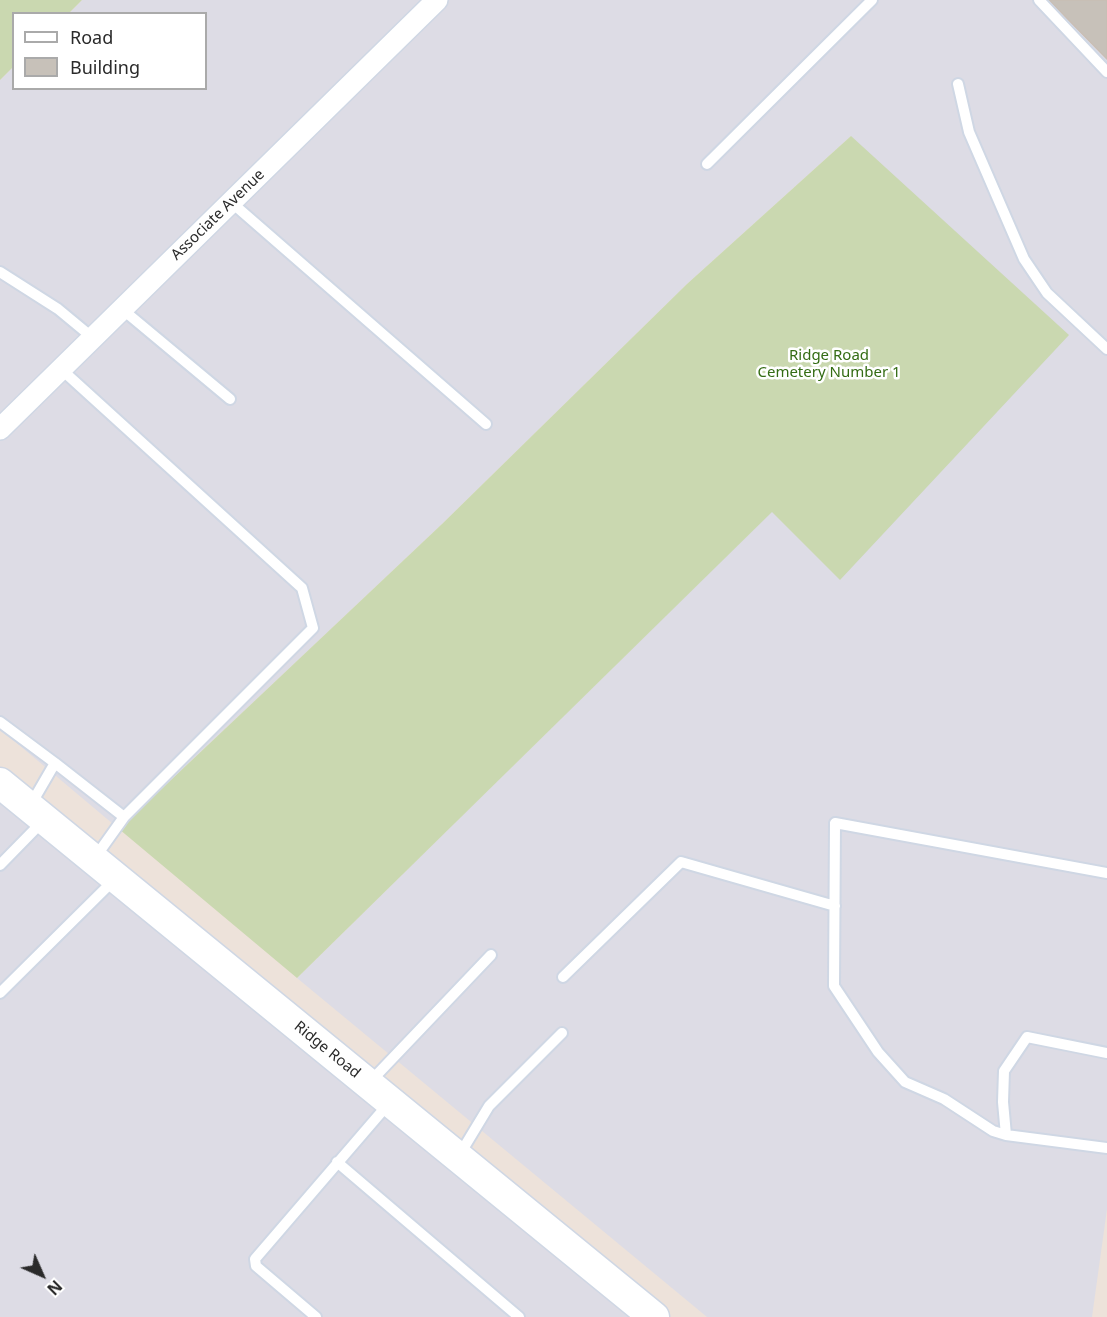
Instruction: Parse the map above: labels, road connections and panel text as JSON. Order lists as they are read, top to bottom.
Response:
{
  "streets": {
    "main road": ["Ridge Road"],
    "street": ["Associate Avenue"]
  },
  "parks": ["Ridge Road Cemetery Number 1"],
  "legend": ["Road", "Building"],
  "north": "bottom right"
}
